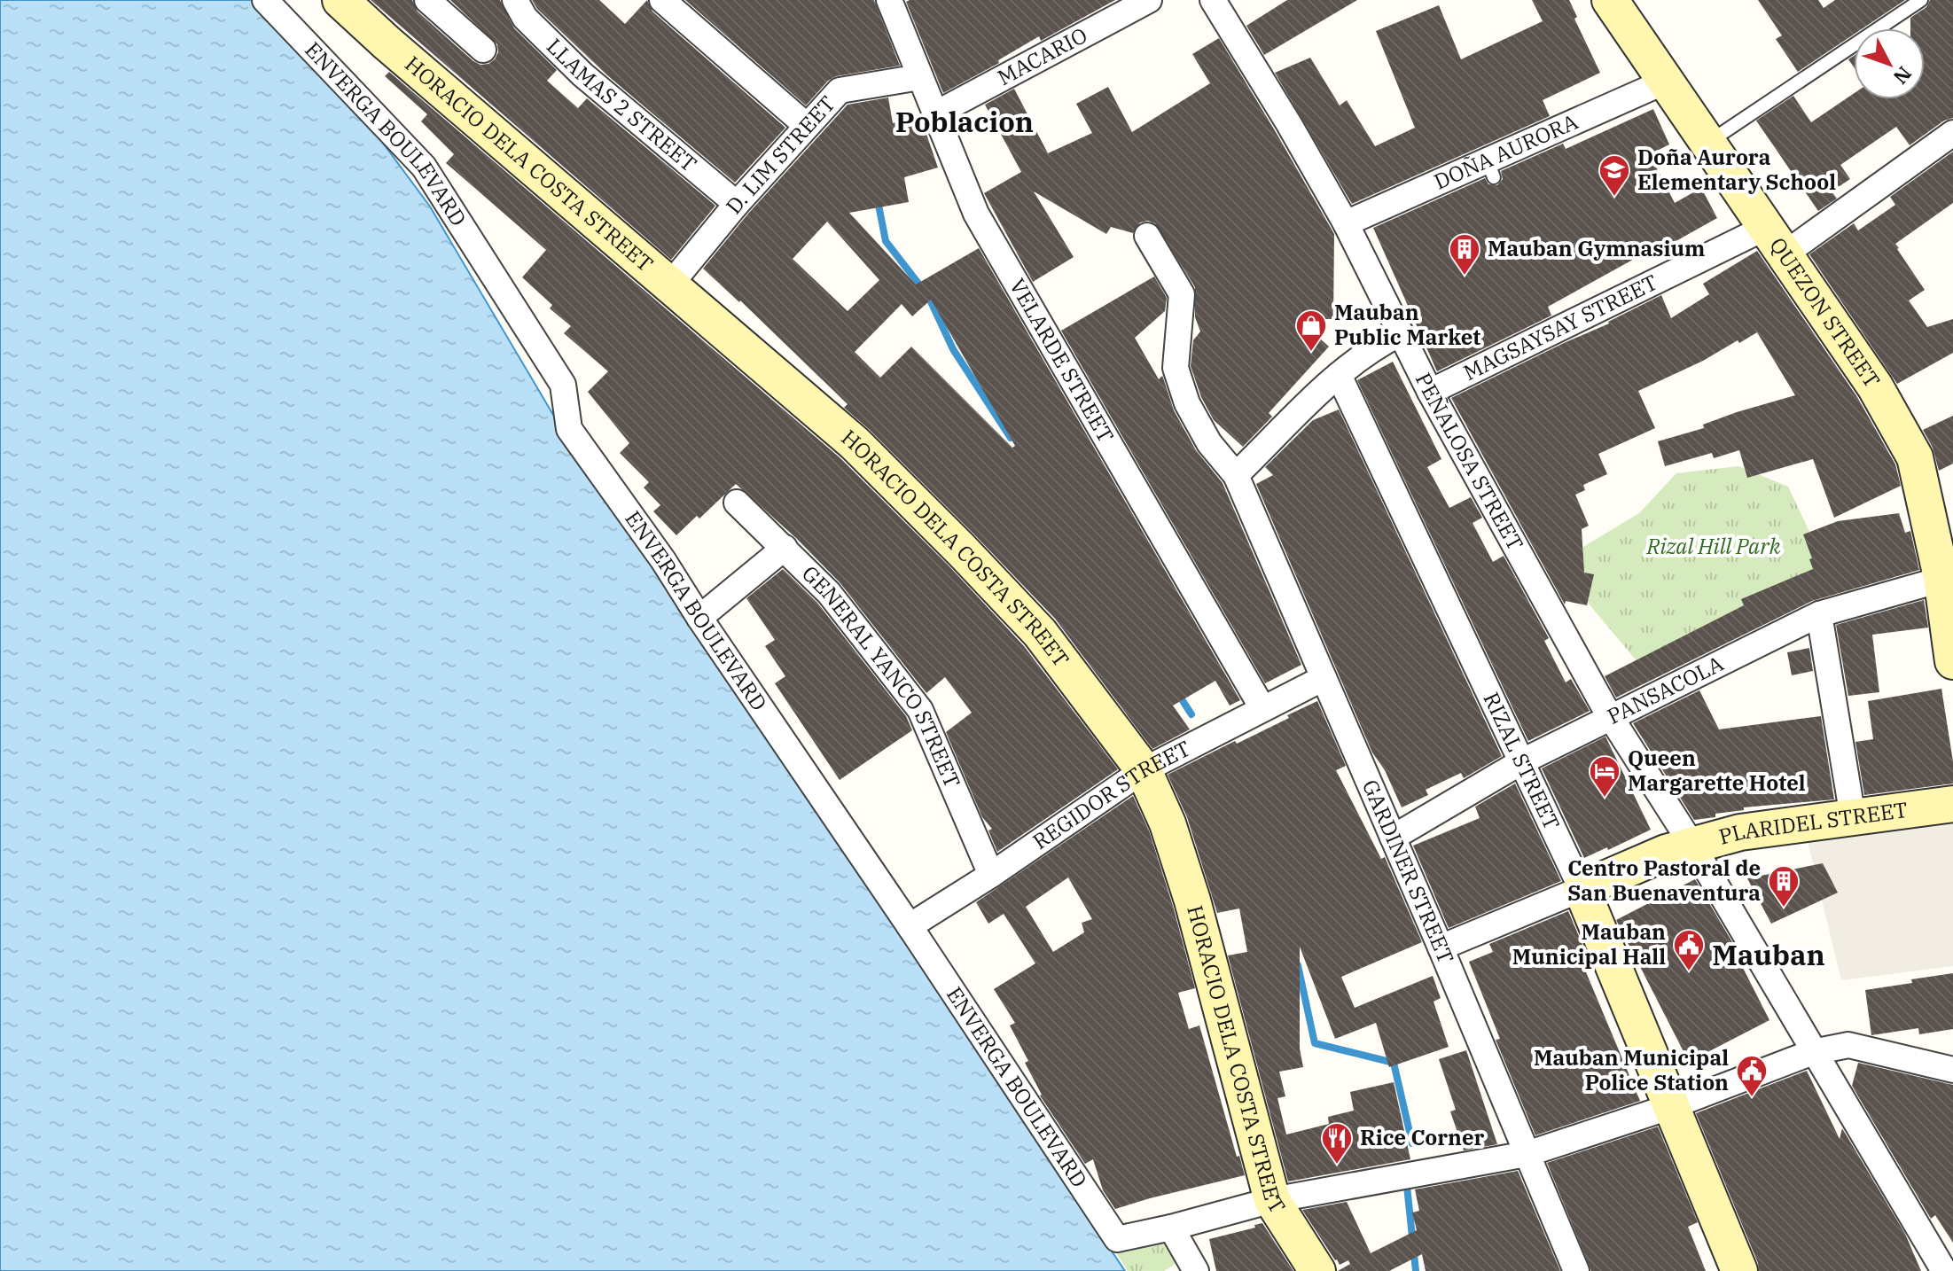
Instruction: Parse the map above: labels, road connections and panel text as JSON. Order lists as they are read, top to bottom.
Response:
{
  "streets": {
    "street": [
      "MACARIO",
      "LLAMAS 2 STREET",
      "ENVERGA BOULEVARD",
      "DOÑA AURORA",
      "D. LIM STREET",
      "HORACIO DELA COSTA STREET",
      "QUEZON STREET",
      "MAGSAYSAY STREET",
      "VELARDE STREET",
      "PEÑALOSA STREET",
      "GENERAL YANCO STREET",
      "PANSACOLA",
      "RIZAL STREET",
      "REGIDOR STREET",
      "PLARIDEL STREET",
      "GARDINER STREET"
    ]
  },
  "crossings": [
    ["MACARIO", "VELARDE STREET"],
    ["LLAMAS 2 STREET", "D. LIM STREET"],
    ["ENVERGA BOULEVARD", "REGIDOR STREET"],
    ["DOÑA AURORA", "QUEZON STREET"],
    ["DOÑA AURORA", "PEÑALOSA STREET"],
    ["D. LIM STREET", "HORACIO DELA COSTA STREET"],
    ["D. LIM STREET", "VELARDE STREET"],
    ["HORACIO DELA COSTA STREET", "REGIDOR STREET"],
    ["QUEZON STREET", "MAGSAYSAY STREET"],
    ["QUEZON STREET", "PANSACOLA"],
    ["MAGSAYSAY STREET", "PEÑALOSA STREET"],
    ["VELARDE STREET", "REGIDOR STREET"],
    ["PEÑALOSA STREET", "PANSACOLA"],
    ["PEÑALOSA STREET", "PLARIDEL STREET"],
    ["GENERAL YANCO STREET", "REGIDOR STREET"],
    ["PANSACOLA", "RIZAL STREET"],
    ["PANSACOLA", "GARDINER STREET"],
    ["RIZAL STREET", "PLARIDEL STREET"],
    ["REGIDOR STREET", "GARDINER STREET"],
    ["PLARIDEL STREET", "GARDINER STREET"]
  ],
  "districts": ["Poblacion", "Mauban"],
  "parks": ["Rizal Hill Park"],
  "places": {
    "school or university": ["Doña Aurora Elementary School"],
    "building": ["Mauban Gymnasium", "Centro Pastoral de San Buenaventura"],
    "shop": ["Mauban Public Market"],
    "hotel": ["Queen Margarette Hotel"],
    "public building": ["Mauban Municipal Hall", "Mauban Municipal Police Station"],
    "restaurant": ["Rice Corner"]
  },
  "north": "bottom right"
}
